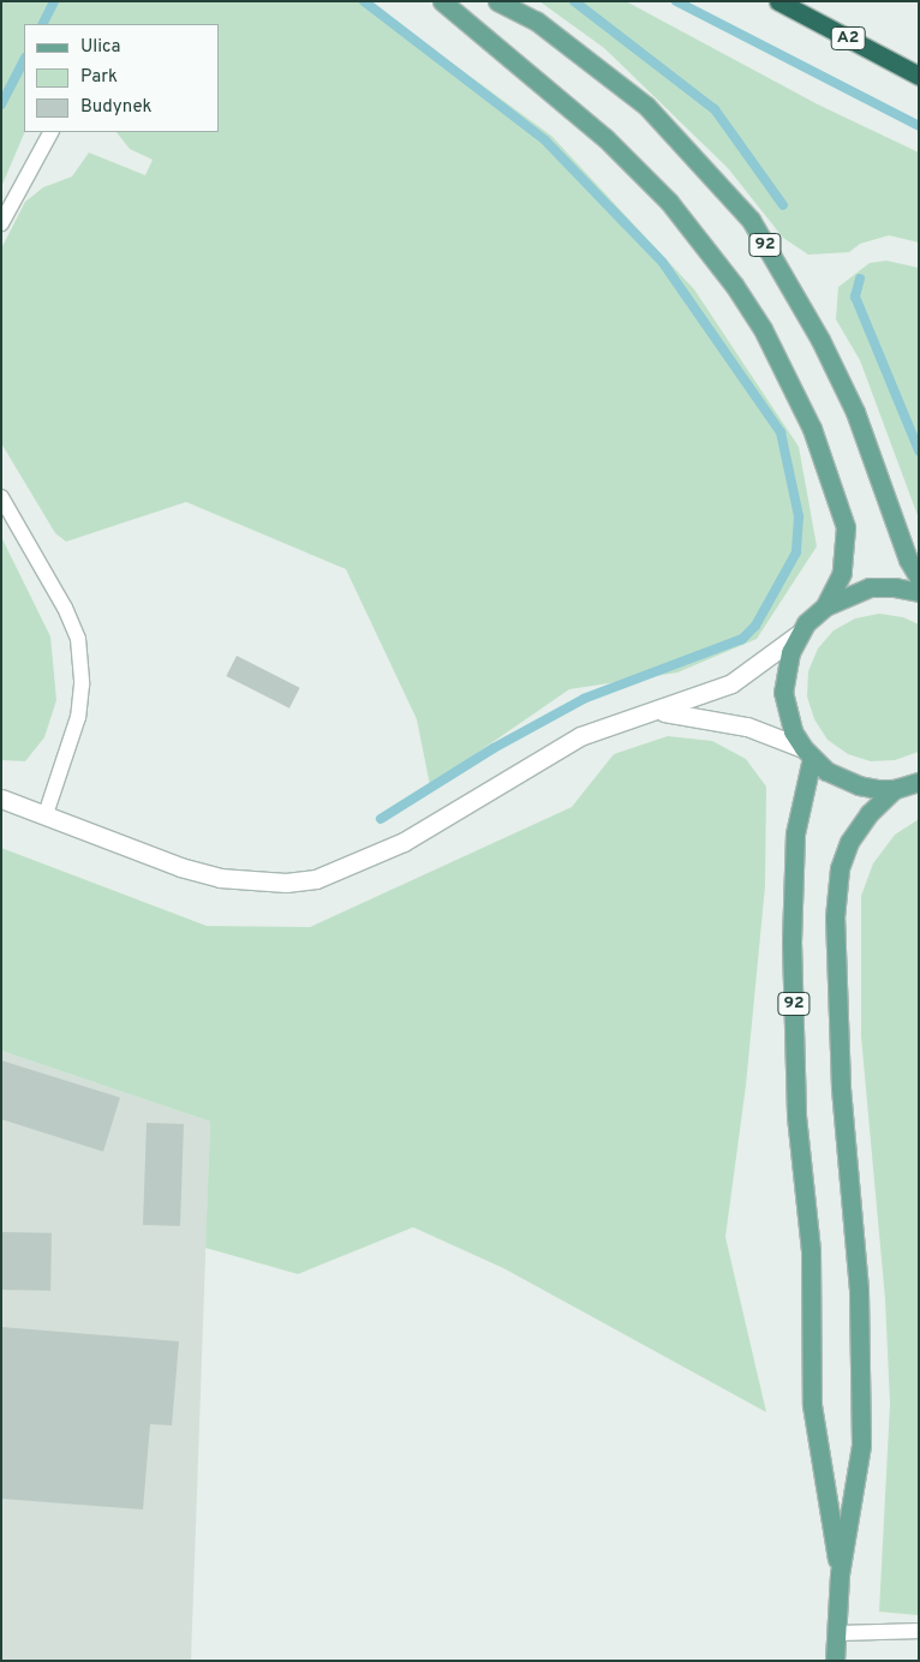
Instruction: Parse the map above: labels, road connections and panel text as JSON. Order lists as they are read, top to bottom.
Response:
{
  "streets": {
    "highway": ["A2"],
    "main road": ["92"]
  },
  "legend": ["Ulica", "Park", "Budynek"]
}
